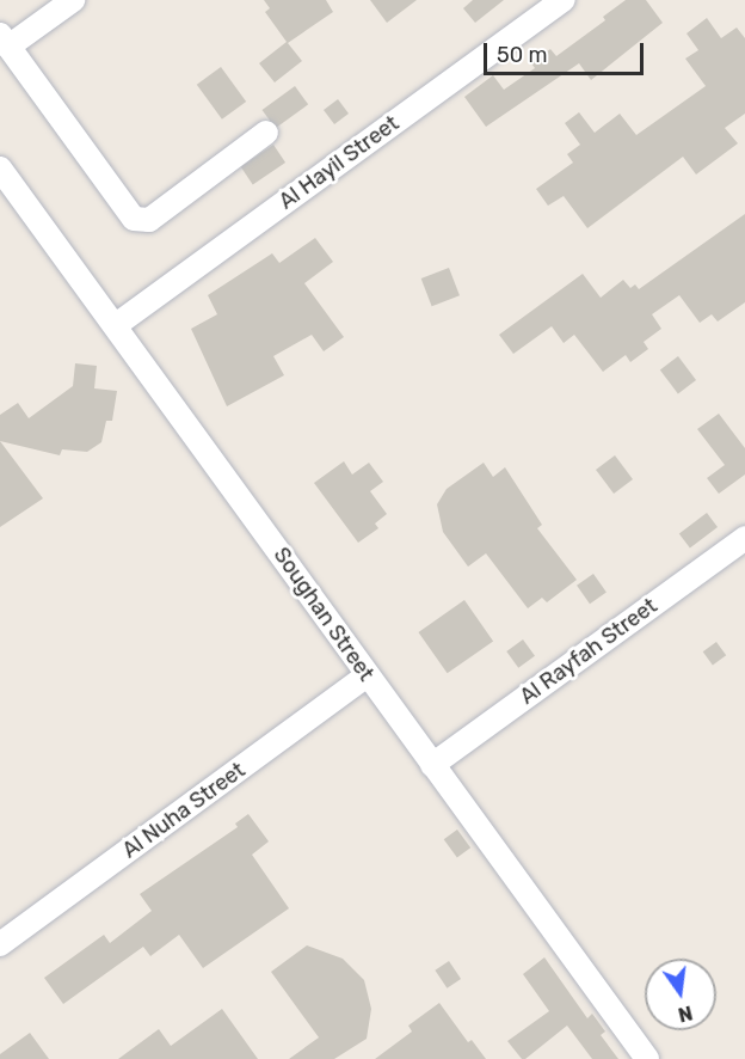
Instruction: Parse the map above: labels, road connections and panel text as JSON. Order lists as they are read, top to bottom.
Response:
{
  "streets": {
    "street": [
      "Al Hayil Street",
      "Soughan Street",
      "Al Rayfah Street",
      "Al Nuha Street"
    ]
  },
  "crossings": [
    ["Al Hayil Street", "Soughan Street"],
    ["Soughan Street", "Al Rayfah Street"],
    ["Soughan Street", "Al Nuha Street"]
  ],
  "scale_bar": "50 m",
  "north": "bottom"
}
